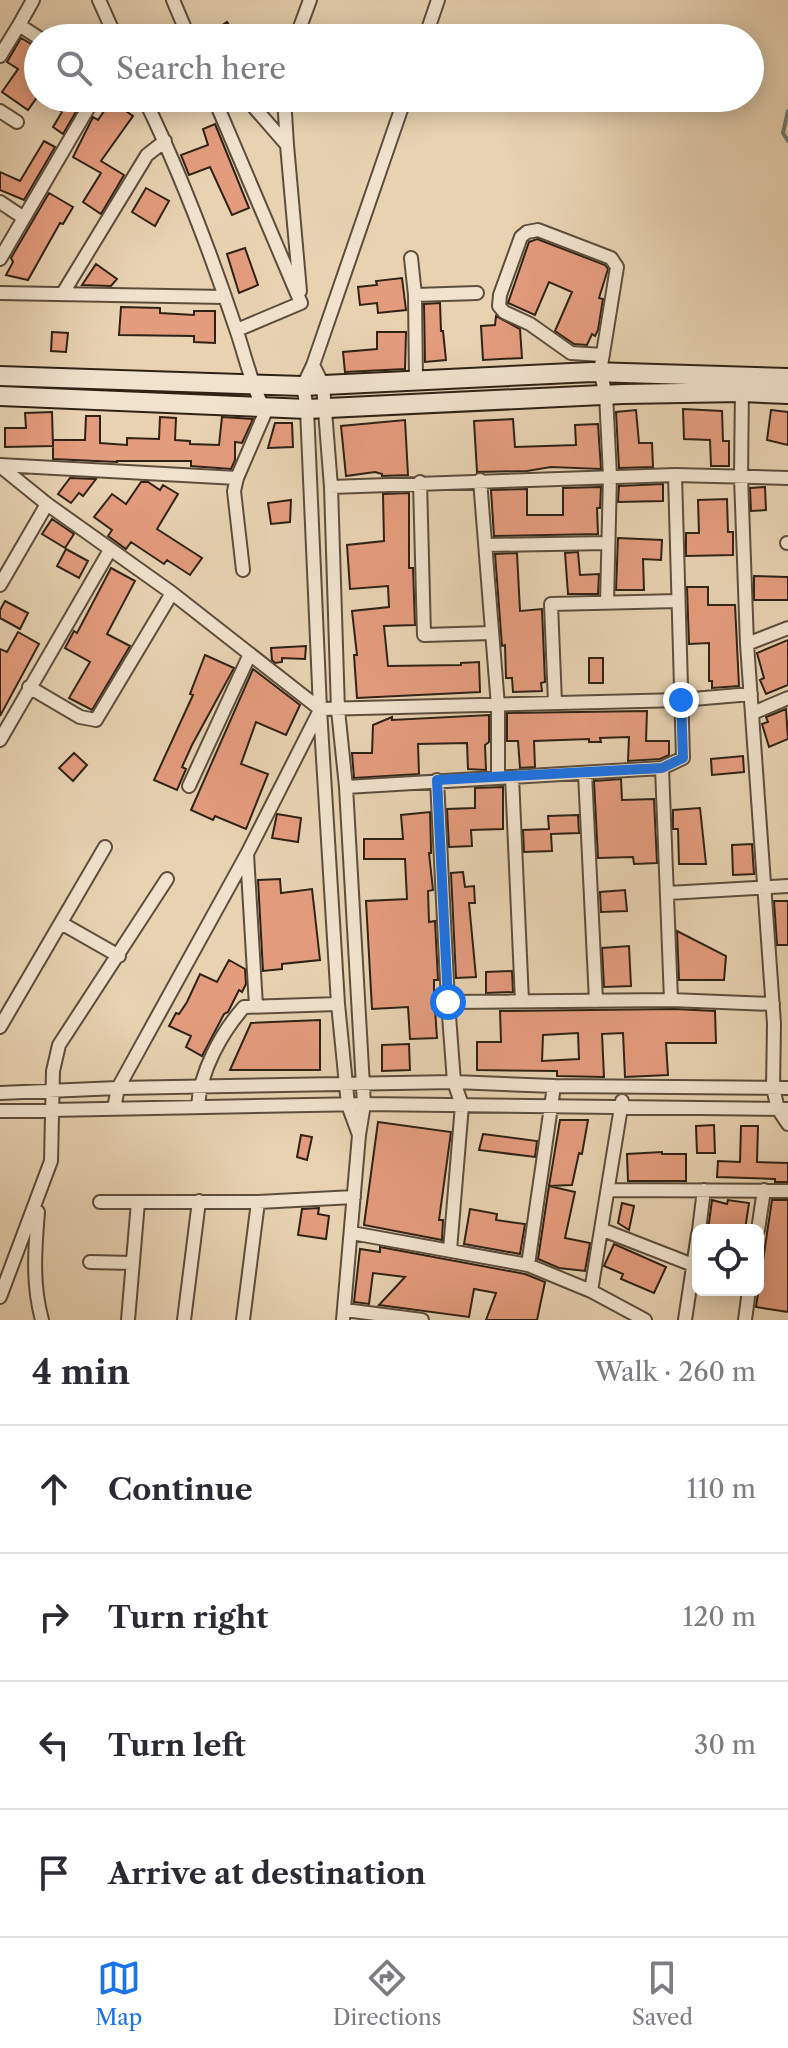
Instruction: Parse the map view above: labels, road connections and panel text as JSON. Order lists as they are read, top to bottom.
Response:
{
  "page": {
    "search": "Search here",
    "heading": ["4 min", "Walk · 260 m"],
    "list": [
      ["Continue", "110 m"],
      ["Turn right", "120 m"],
      ["Turn left", "30 m"],
      "Arrive at destination"
    ],
    "nav": ["Map", "Directions", "Saved"]
  }
}
